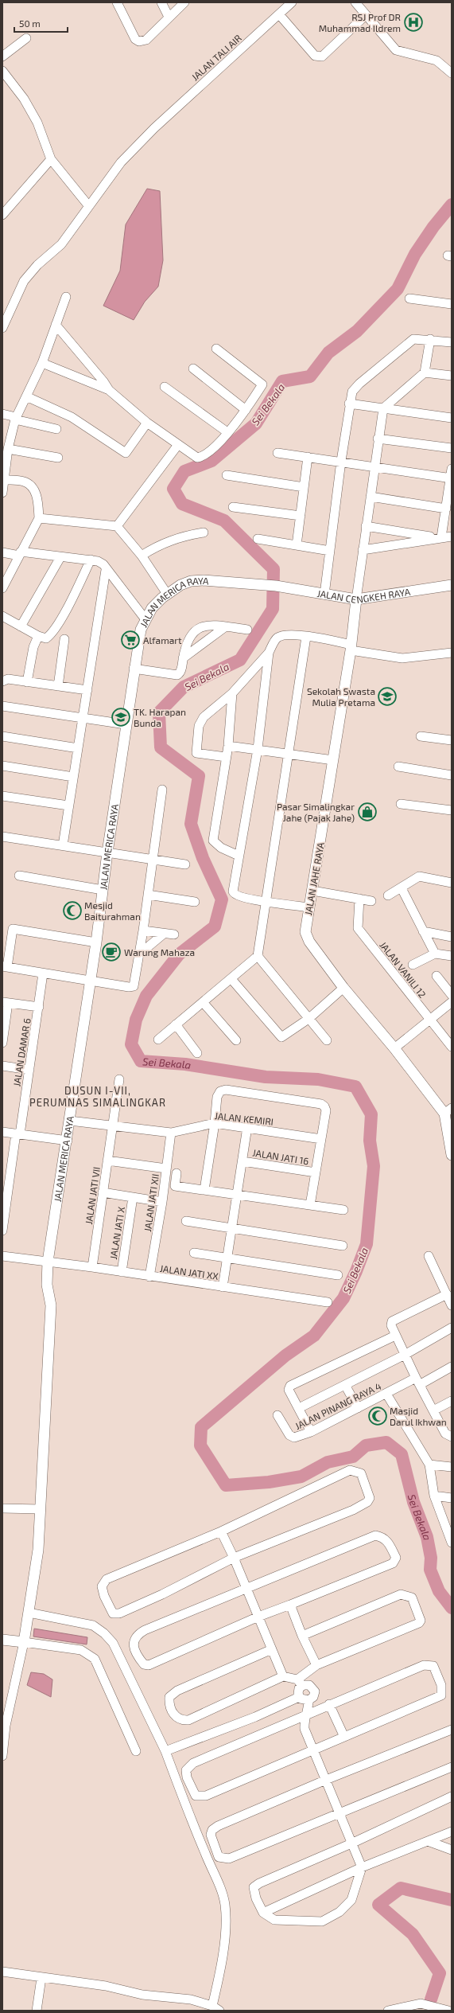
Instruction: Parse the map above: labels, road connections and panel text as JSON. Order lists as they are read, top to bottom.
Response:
{
  "streets": {
    "street": [
      "JALAN TALI AIR",
      "JALAN CENGKEH RAYA",
      "JALAN MERICA RAYA",
      "JALAN JAHE RAYA",
      "JALAN VANILI 12",
      "JALAN DAMAR 6",
      "JALAN KEMIRI",
      "JALAN JATI 16",
      "JALAN JATI VII",
      "JALAN JATI XII",
      "JALAN JATI X",
      "JALAN JATI XX",
      "JALAN PINANG RAYA 4"
    ]
  },
  "crossings": [
    ["JALAN CENGKEH RAYA", "JALAN MERICA RAYA"],
    ["JALAN CENGKEH RAYA", "JALAN JAHE RAYA"],
    ["JALAN MERICA RAYA", "JALAN KEMIRI"],
    ["JALAN MERICA RAYA", "JALAN JATI XX"],
    ["JALAN KEMIRI", "JALAN JATI VII"],
    ["JALAN KEMIRI", "JALAN JATI XII"],
    ["JALAN JATI VII", "JALAN JATI XX"],
    ["JALAN JATI XII", "JALAN JATI XX"],
    ["JALAN JATI X", "JALAN JATI XX"]
  ],
  "districts": ["DUSUN I-VII, PERUMNAS SIMALINGKAR"],
  "water": ["Sei Bekala"],
  "places": {
    "hospital": ["RSJ Prof DR Muhammad Ildrem"],
    "supermarket": ["Alfamart"],
    "school or university": ["Sekolah Swasta Mulia Pretama", "TK. Harapan Bunda"],
    "shop": ["Pasar Simalingkar Jahe (Pajak Jahe)"],
    "mosque": ["Mesjid Baiturahman", "Masjid Darul Ikhwan"],
    "cafe": ["Warung Mahaza"]
  },
  "scale_bar": "50 m"
}
